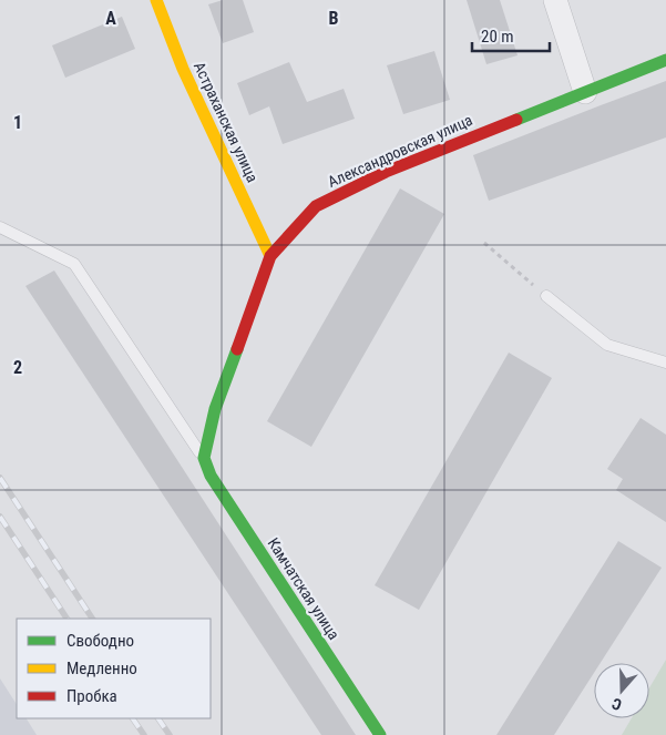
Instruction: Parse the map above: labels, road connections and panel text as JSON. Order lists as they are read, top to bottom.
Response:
{
  "streets": {
    "street": ["Астраханская улица", "Александровская улица", "Камчатская улица"]
  },
  "crossings": [
    ["Астраханская улица", "Александровская улица"],
    ["Александровская улица", "Камчатская улица"]
  ],
  "legend": ["Свободно", "Медленно", "Пробка"],
  "scale_bar": "20 m",
  "north": "bottom",
  "grid": {
    "columns": ["A", "B"],
    "rows": ["1", "2"]
  }
}
